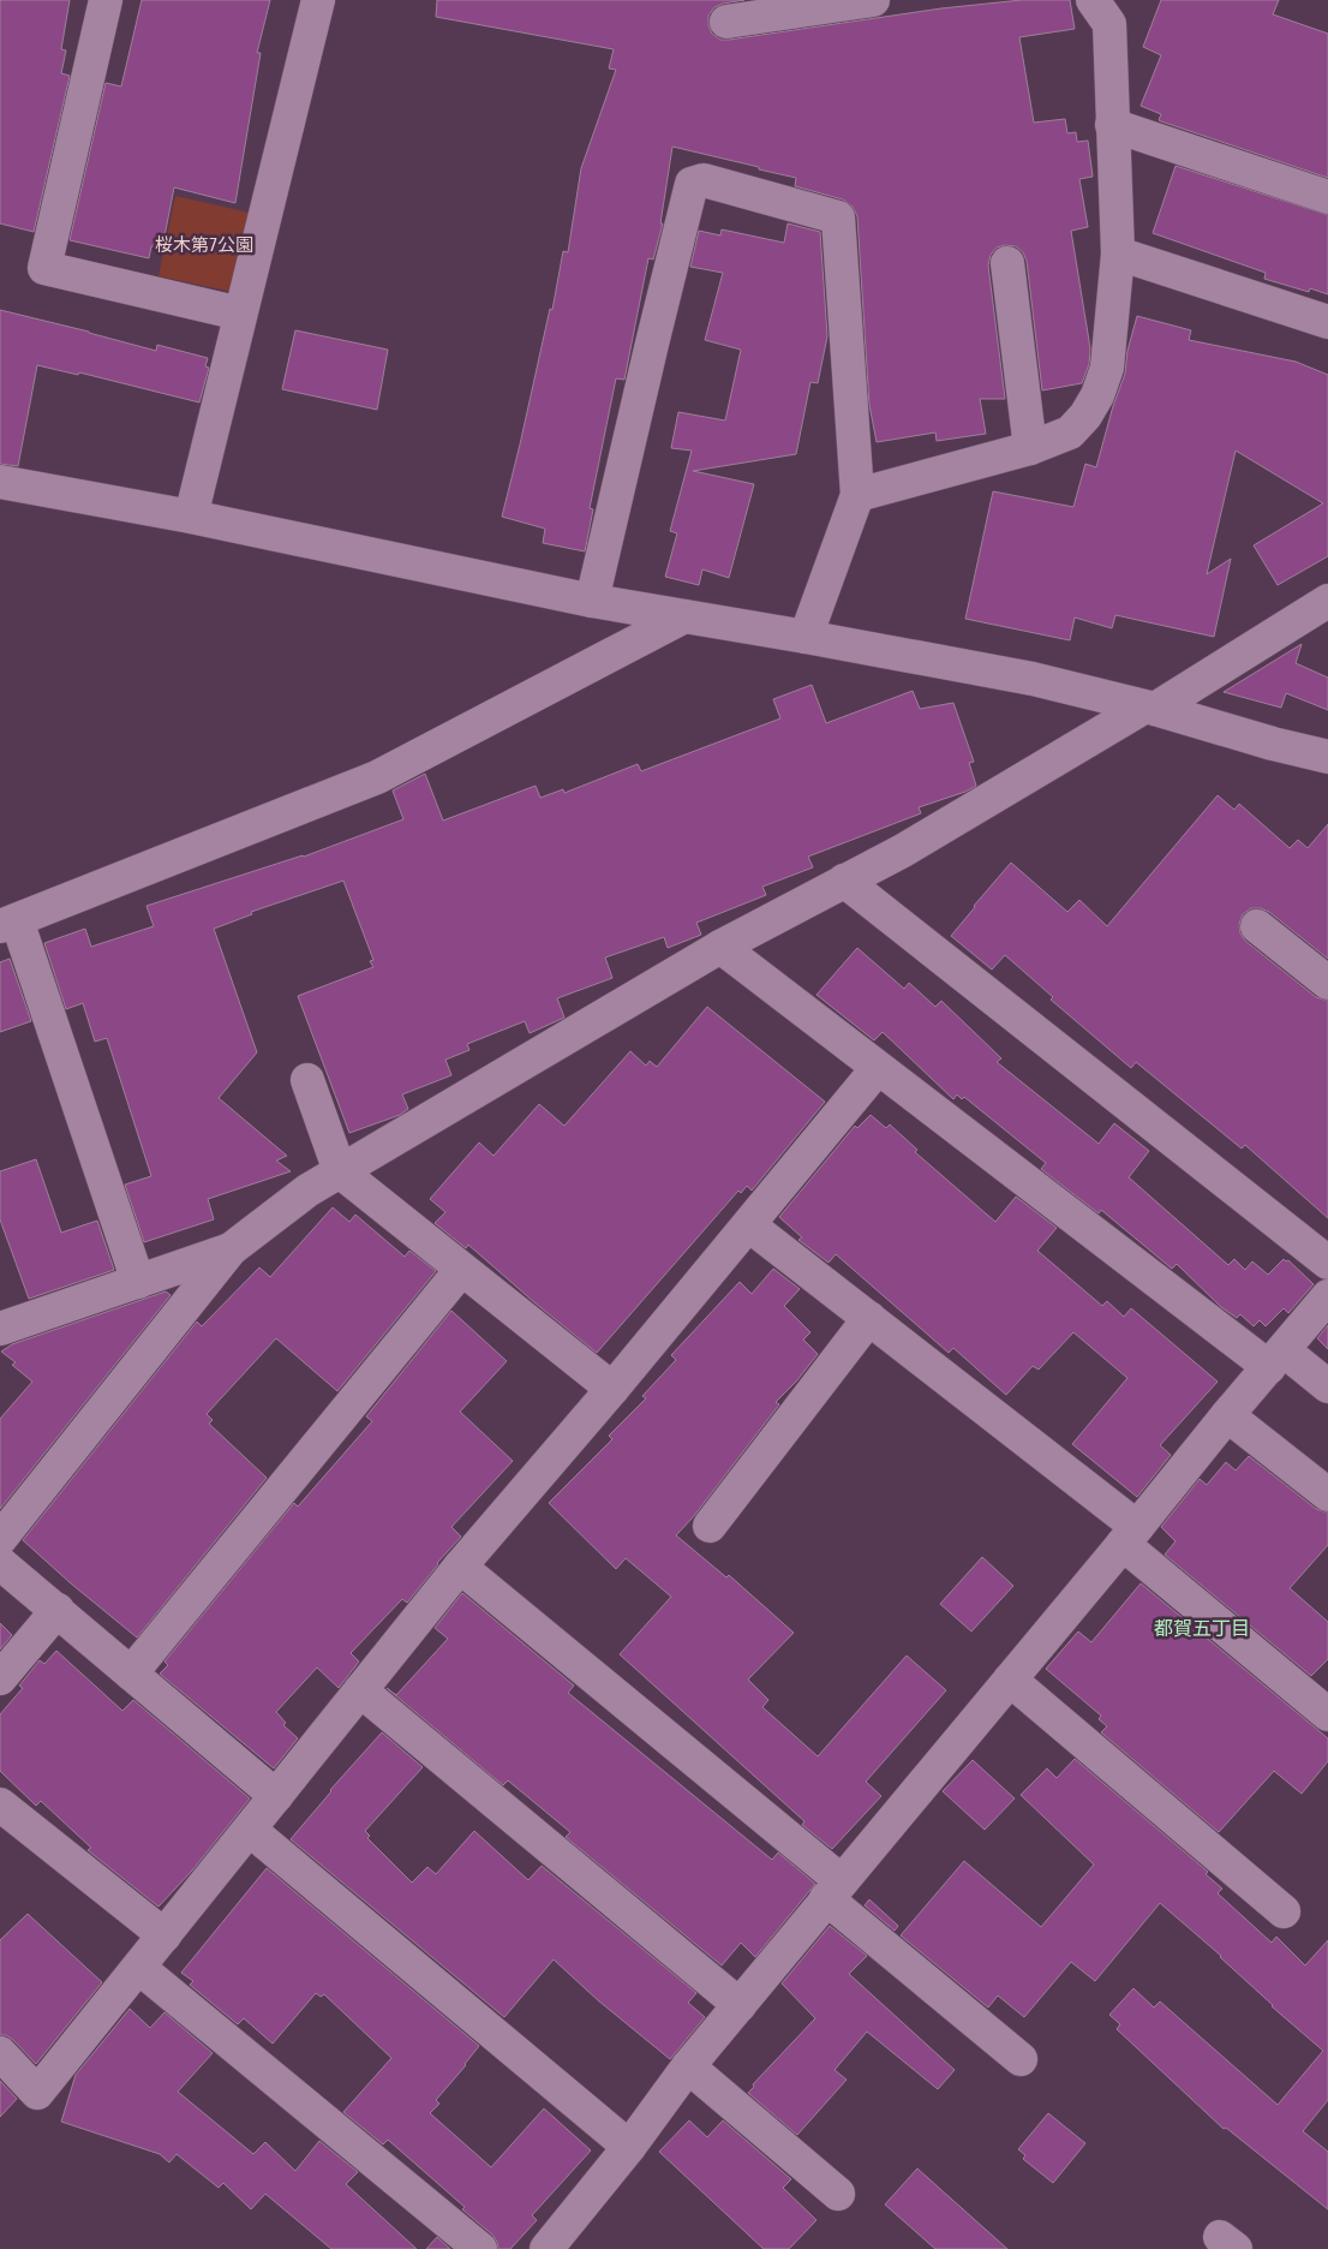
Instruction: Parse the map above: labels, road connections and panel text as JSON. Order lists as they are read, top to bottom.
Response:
{
  "districts": ["都賀五丁目"],
  "parks": ["桜木第7公園"]
}
